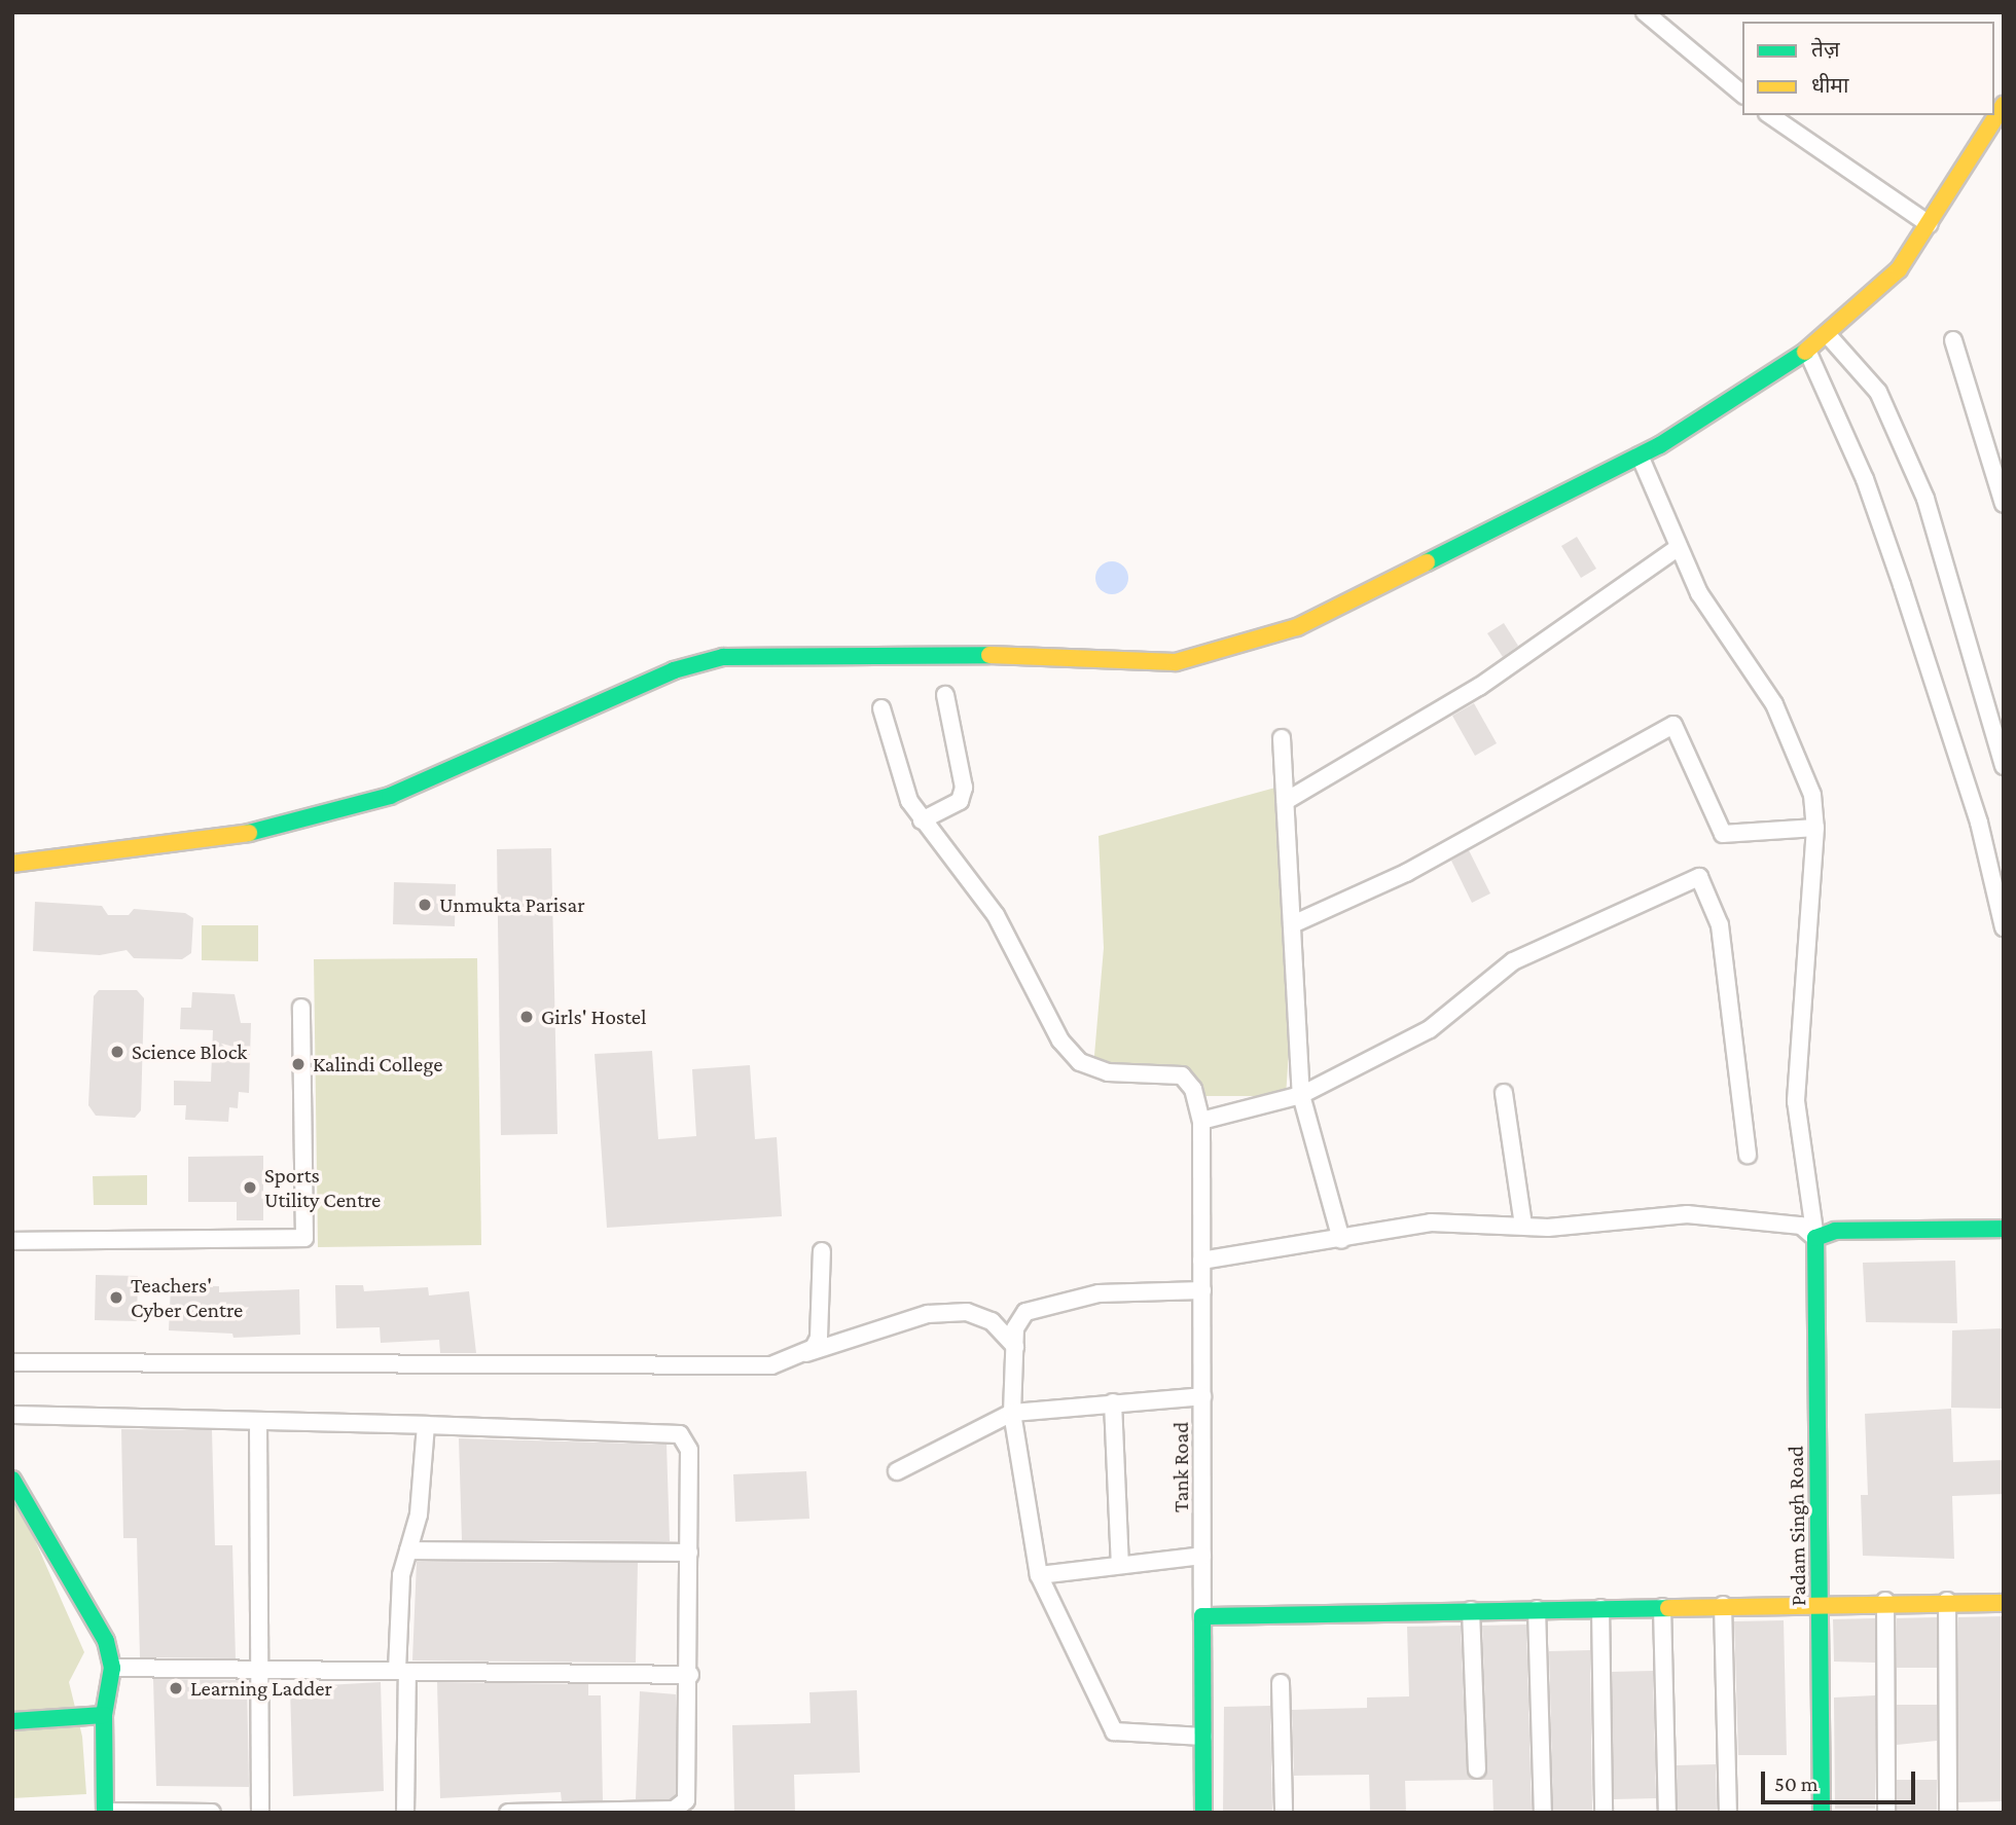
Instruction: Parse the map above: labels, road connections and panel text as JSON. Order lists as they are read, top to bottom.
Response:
{
  "streets": {
    "street": ["Tank Road", "Padam Singh Road"]
  },
  "places": [
    "Unmukta Parisar",
    "Girls' Hostel",
    "Science Block",
    "Kalindi College",
    "Sports Utility Centre",
    "Teachers' Cyber Centre",
    "Learning Ladder"
  ],
  "legend": ["तेज़", "धीमा"],
  "scale_bar": "50 m"
}
